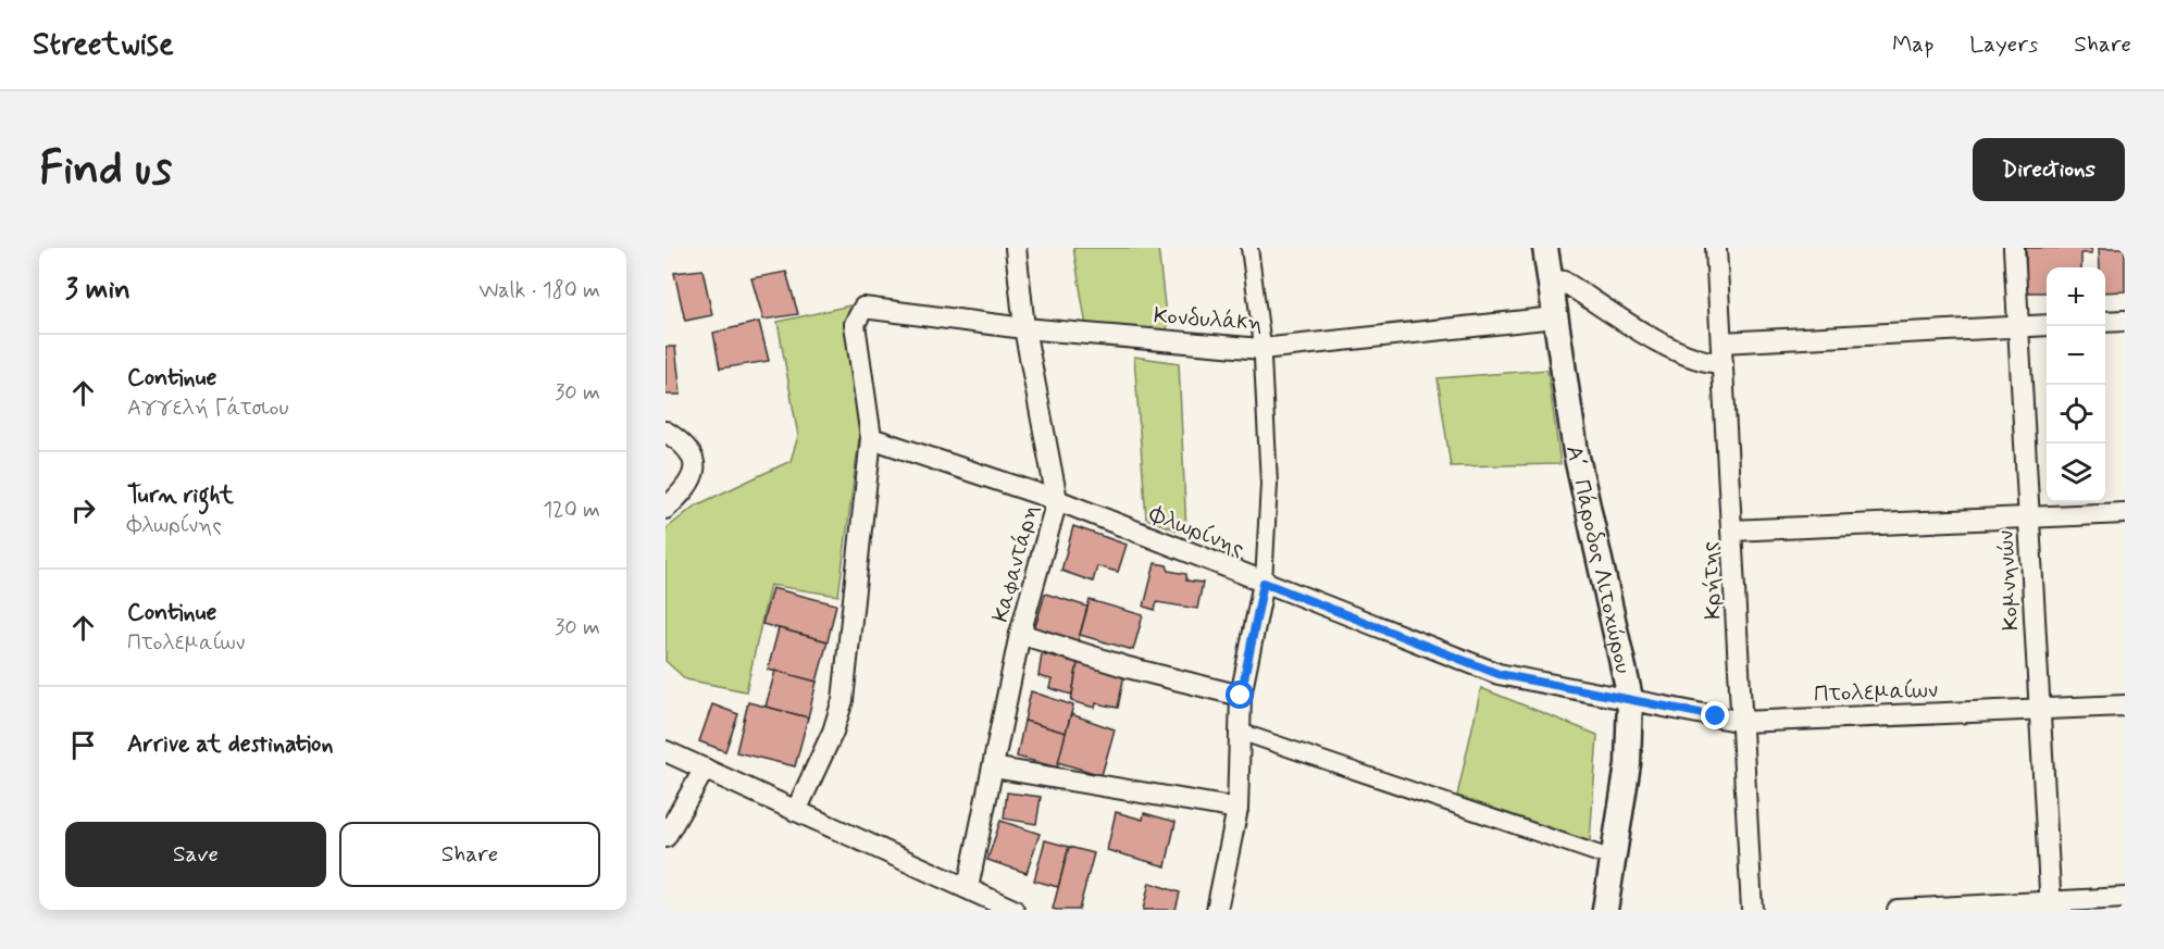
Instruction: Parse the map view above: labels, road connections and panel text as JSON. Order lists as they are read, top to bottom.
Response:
{
  "streets": {
    "street": [
      "Κονδυλάκη",
      "Φλωρίνης",
      "Α΄ Πάροδος Λιτοχώρου",
      "Καφαντάρη",
      "Κρήτης",
      "Κομνηνών",
      "Πτολεμαίων"
    ]
  },
  "crossings": [
    ["Κονδυλάκη", "Φλωρίνης"],
    ["Κονδυλάκη", "Α΄ Πάροδος Λιτοχώρου"],
    ["Κονδυλάκη", "Καφαντάρη"],
    ["Φλωρίνης", "Α΄ Πάροδος Λιτοχώρου"],
    ["Φλωρίνης", "Καφαντάρη"],
    ["Φλωρίνης", "Πτολεμαίων"],
    ["Α΄ Πάροδος Λιτοχώρου", "Πτολεμαίων"],
    ["Κρήτης", "Πτολεμαίων"],
    ["Κομνηνών", "Πτολεμαίων"]
  ],
  "page": {
    "header": "Streetwise",
    "nav": ["Map", "Layers", "Share"],
    "buttons": [
      "Directions",
      ["Save", "Share"]
    ],
    "title": "Find us",
    "heading": ["3 min", "Walk · 180 m"],
    "map_buttons": ["+", "−"],
    "list": [
      ["Continue", "Αγγελή Γάτσιου", "30 m"],
      ["Turn right", "Φλωρίνης", "120 m"],
      ["Continue", "Πτολεμαίων", "30 m"],
      "Arrive at destination"
    ]
  }
}
